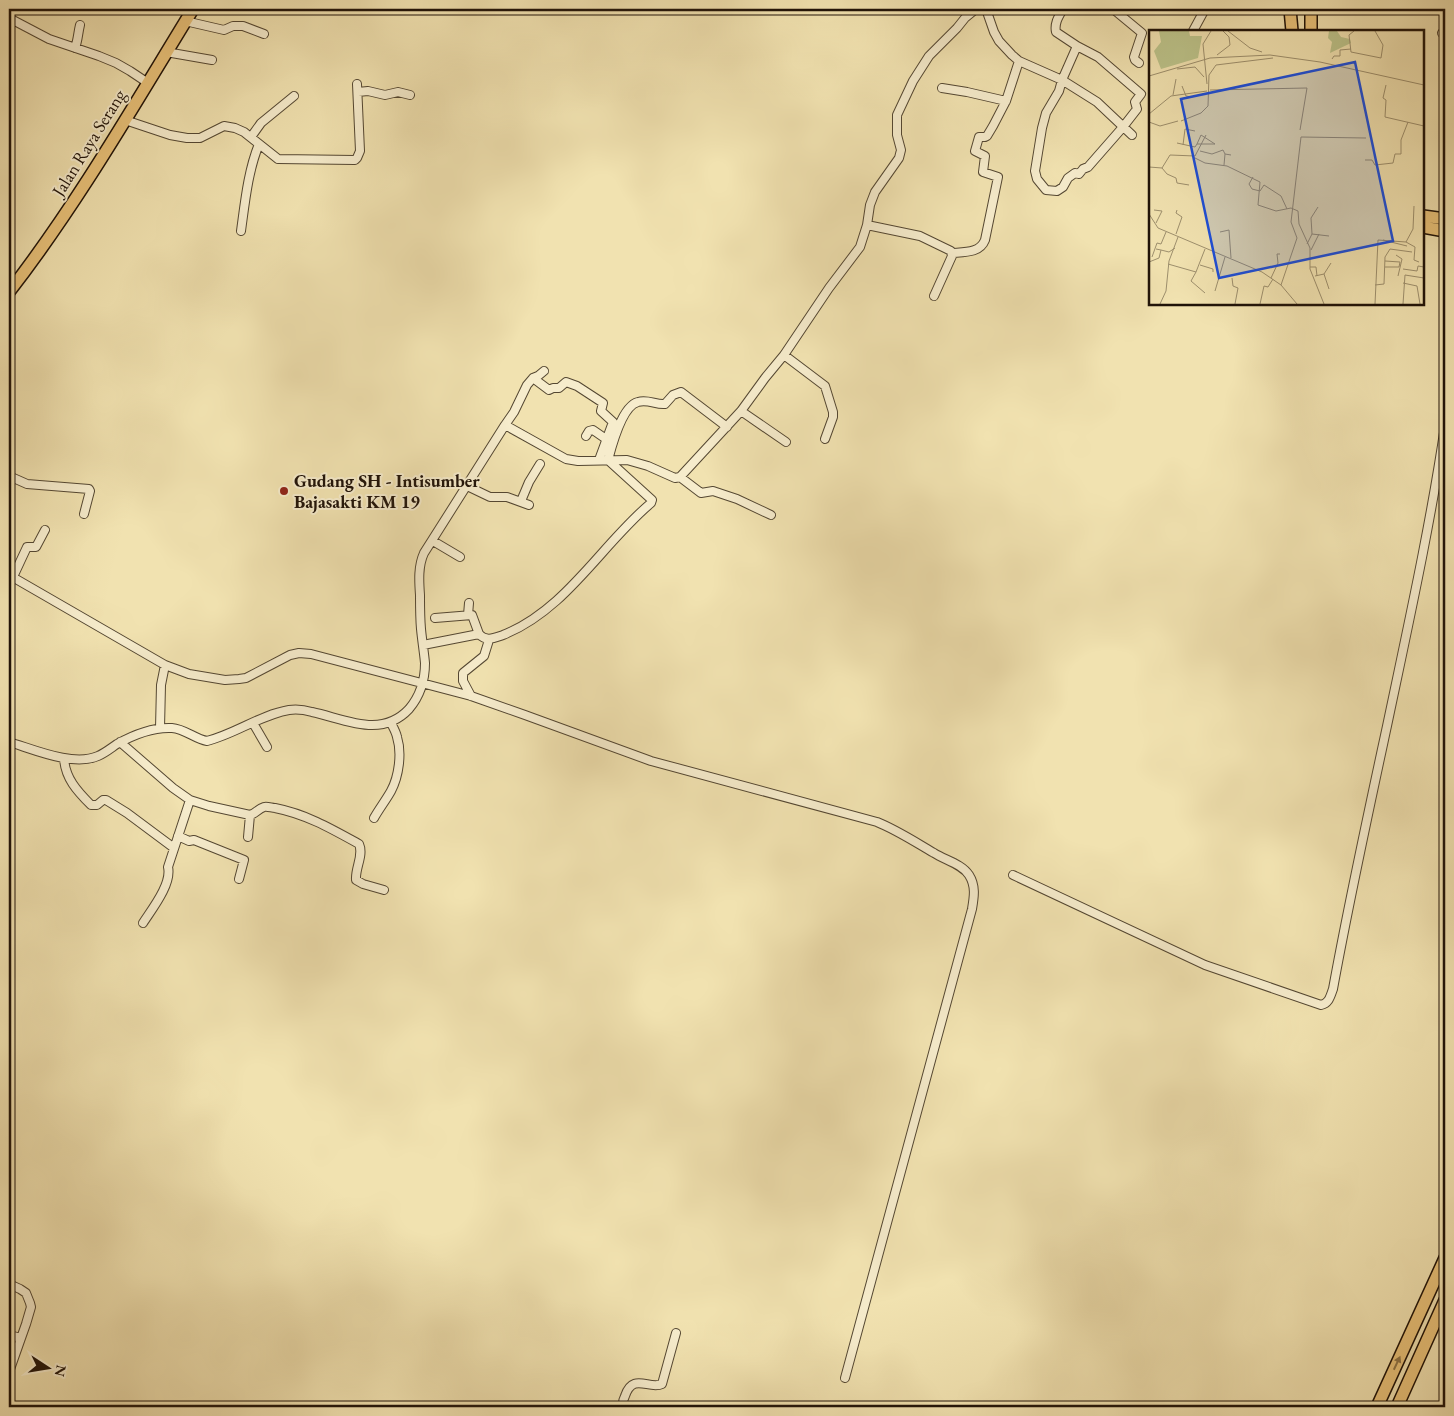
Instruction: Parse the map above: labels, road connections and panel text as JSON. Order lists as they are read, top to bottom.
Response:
{
  "streets": {
    "highway": ["Jalan Raya Serang"]
  },
  "places": ["Gudang SH - Intisumber Bajasakti KM 19"],
  "north": "right"
}
